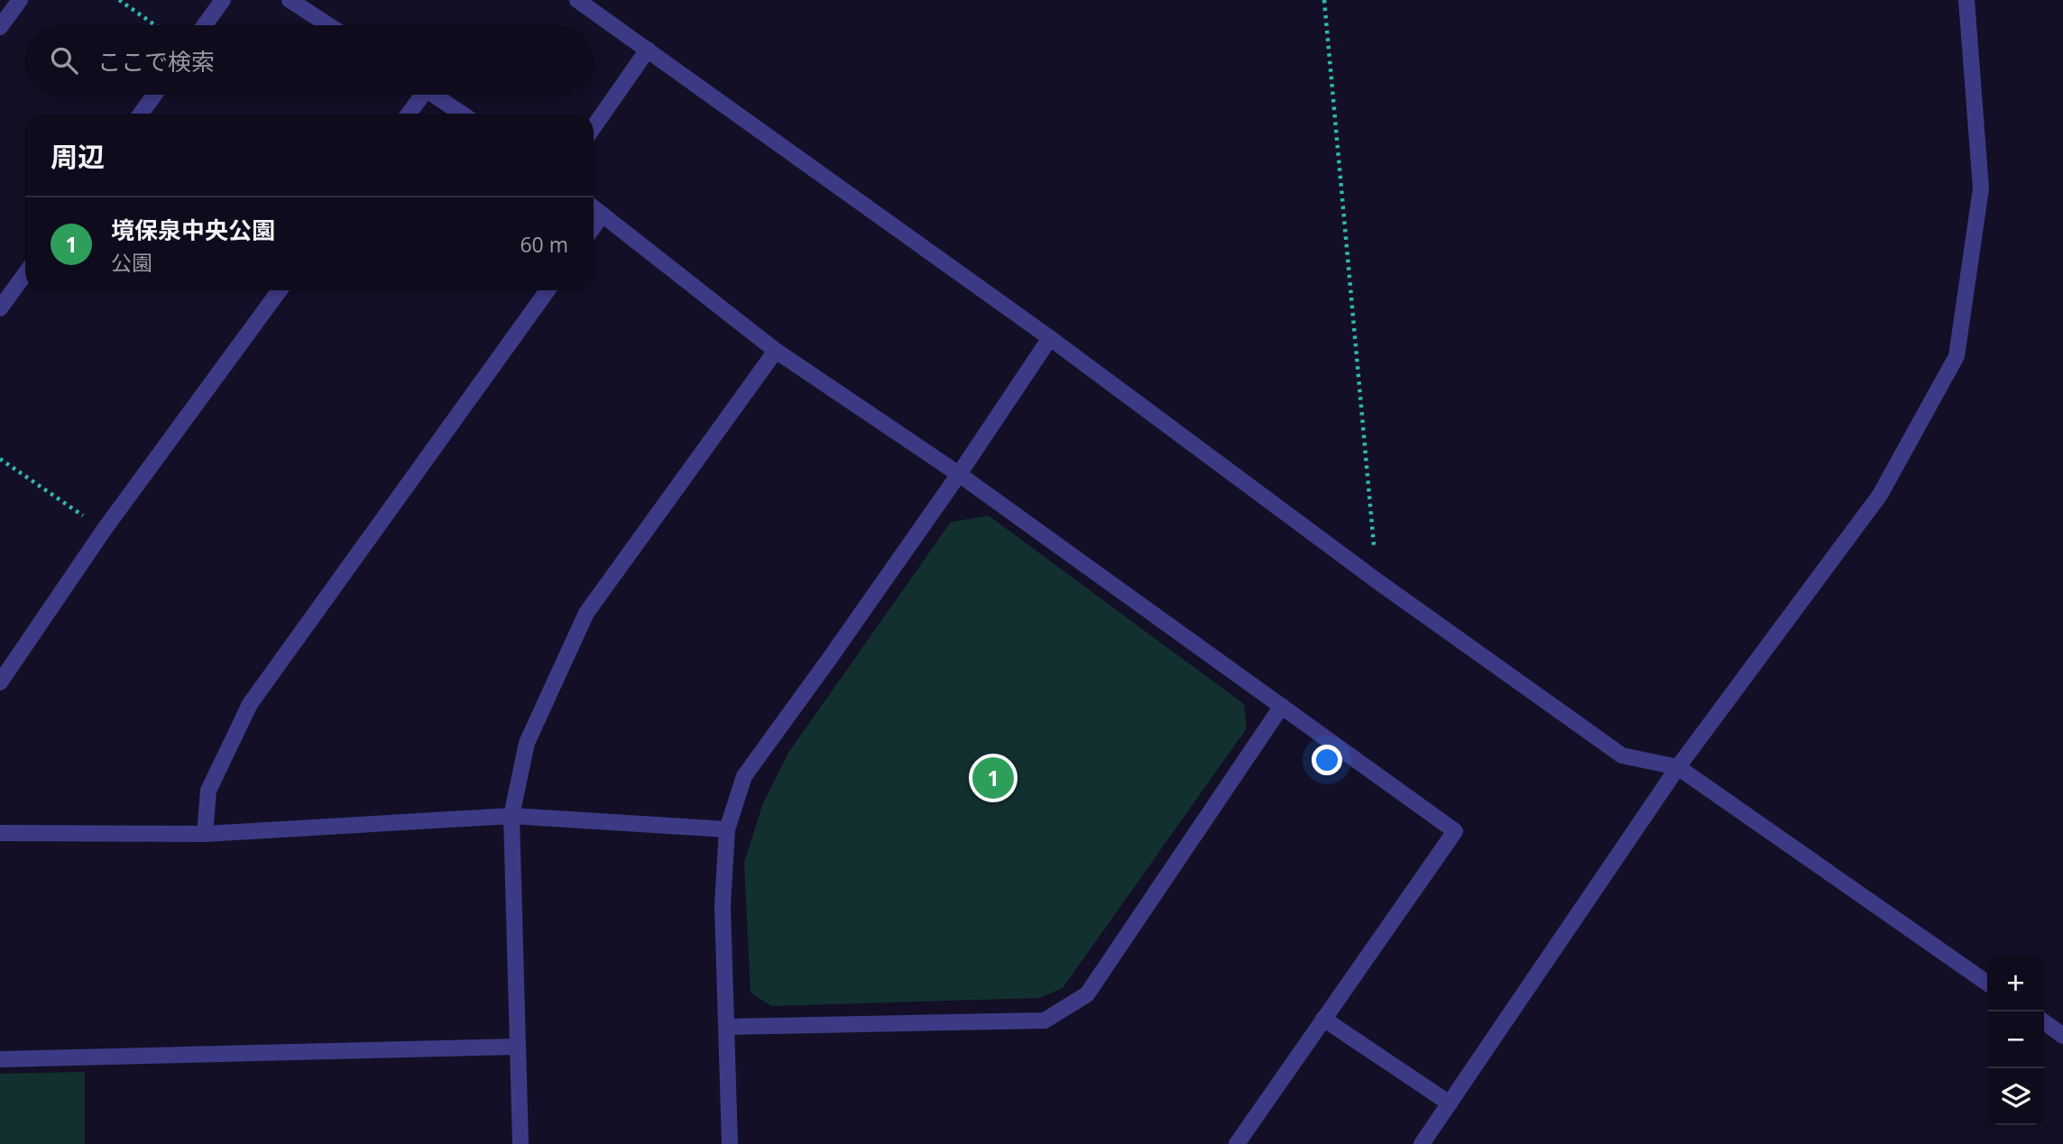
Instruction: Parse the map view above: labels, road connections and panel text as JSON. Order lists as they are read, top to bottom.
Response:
{
  "page": {
    "search": "ここで検索",
    "heading": "周辺",
    "list": [
      {
        "mark": "1",
        "name": "境保泉中央公園",
        "note": "公園",
        "value": "60 m"
      }
    ],
    "pins": "1",
    "map_buttons": ["+", "−"]
  }
}
